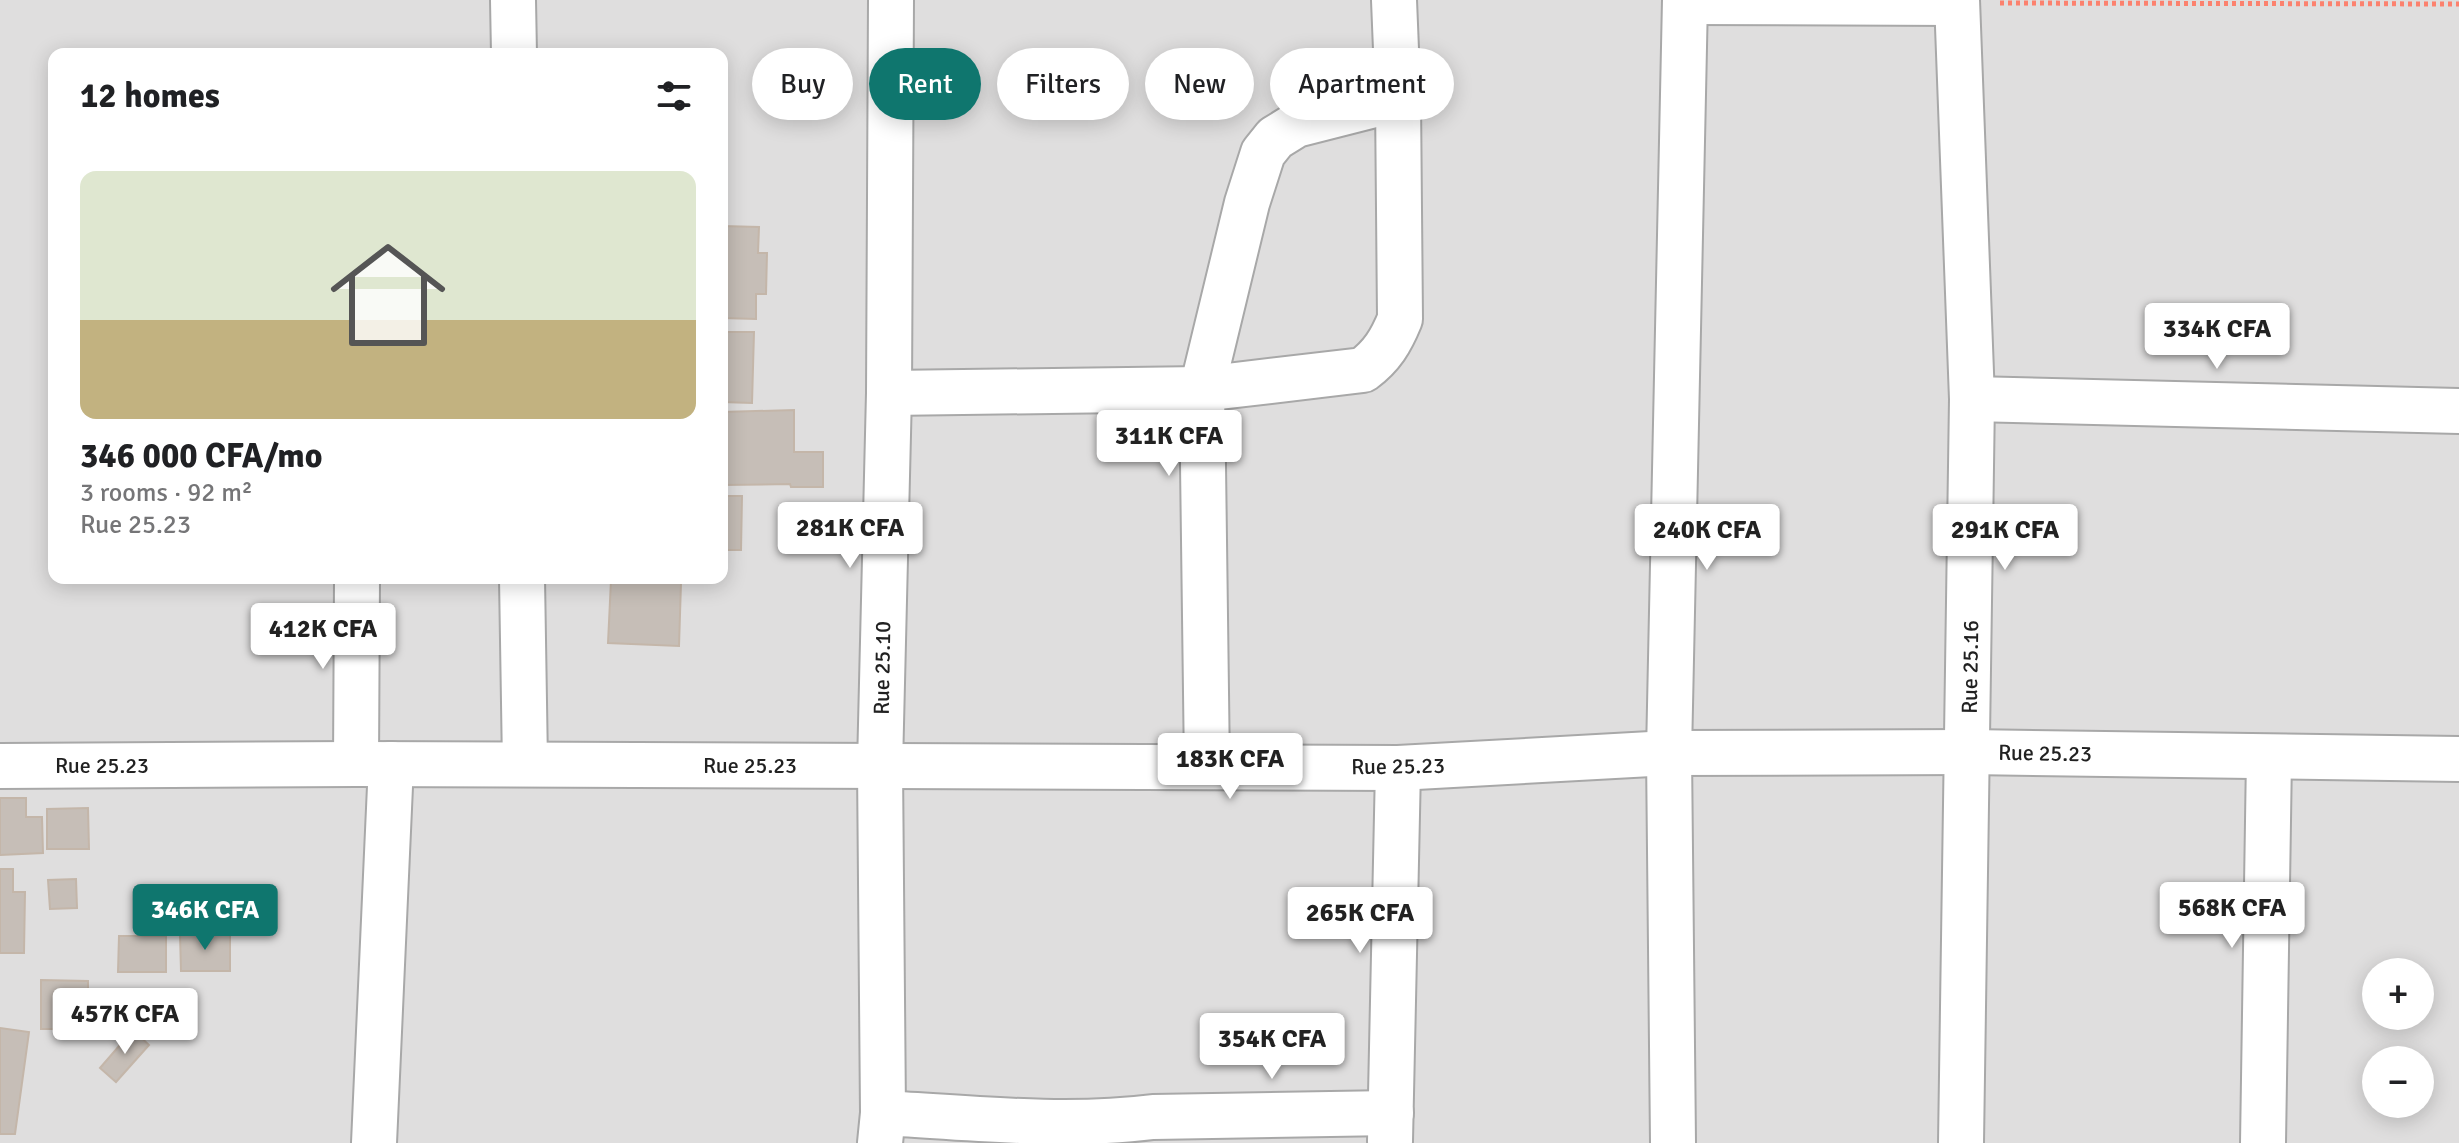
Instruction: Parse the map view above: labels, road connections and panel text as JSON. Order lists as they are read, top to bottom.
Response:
{
  "streets": {
    "street": ["Rue 25.16", "Rue 25.10", "Rue 25.23"]
  },
  "crossings": [
    ["Rue 25.16", "Rue 25.23"],
    ["Rue 25.10", "Rue 25.23"]
  ],
  "page": {
    "chip": [
      "Buy",
      "Rent",
      "Filters",
      "New",
      "Apartment"
    ],
    "heading": "12 homes",
    "list": [
      {
        "name": "346 000 CFA/mo",
        "note": "3 rooms · 92 m² · Rue 25.23"
      }
    ],
    "price": [
      "334K CFA",
      "311K CFA",
      "281K CFA",
      "240K CFA",
      "291K CFA",
      "412K CFA",
      "183K CFA",
      "568K CFA",
      "346K CFA",
      "265K CFA",
      "457K CFA",
      "354K CFA"
    ],
    "map_buttons": ["+", "−"]
  }
}
